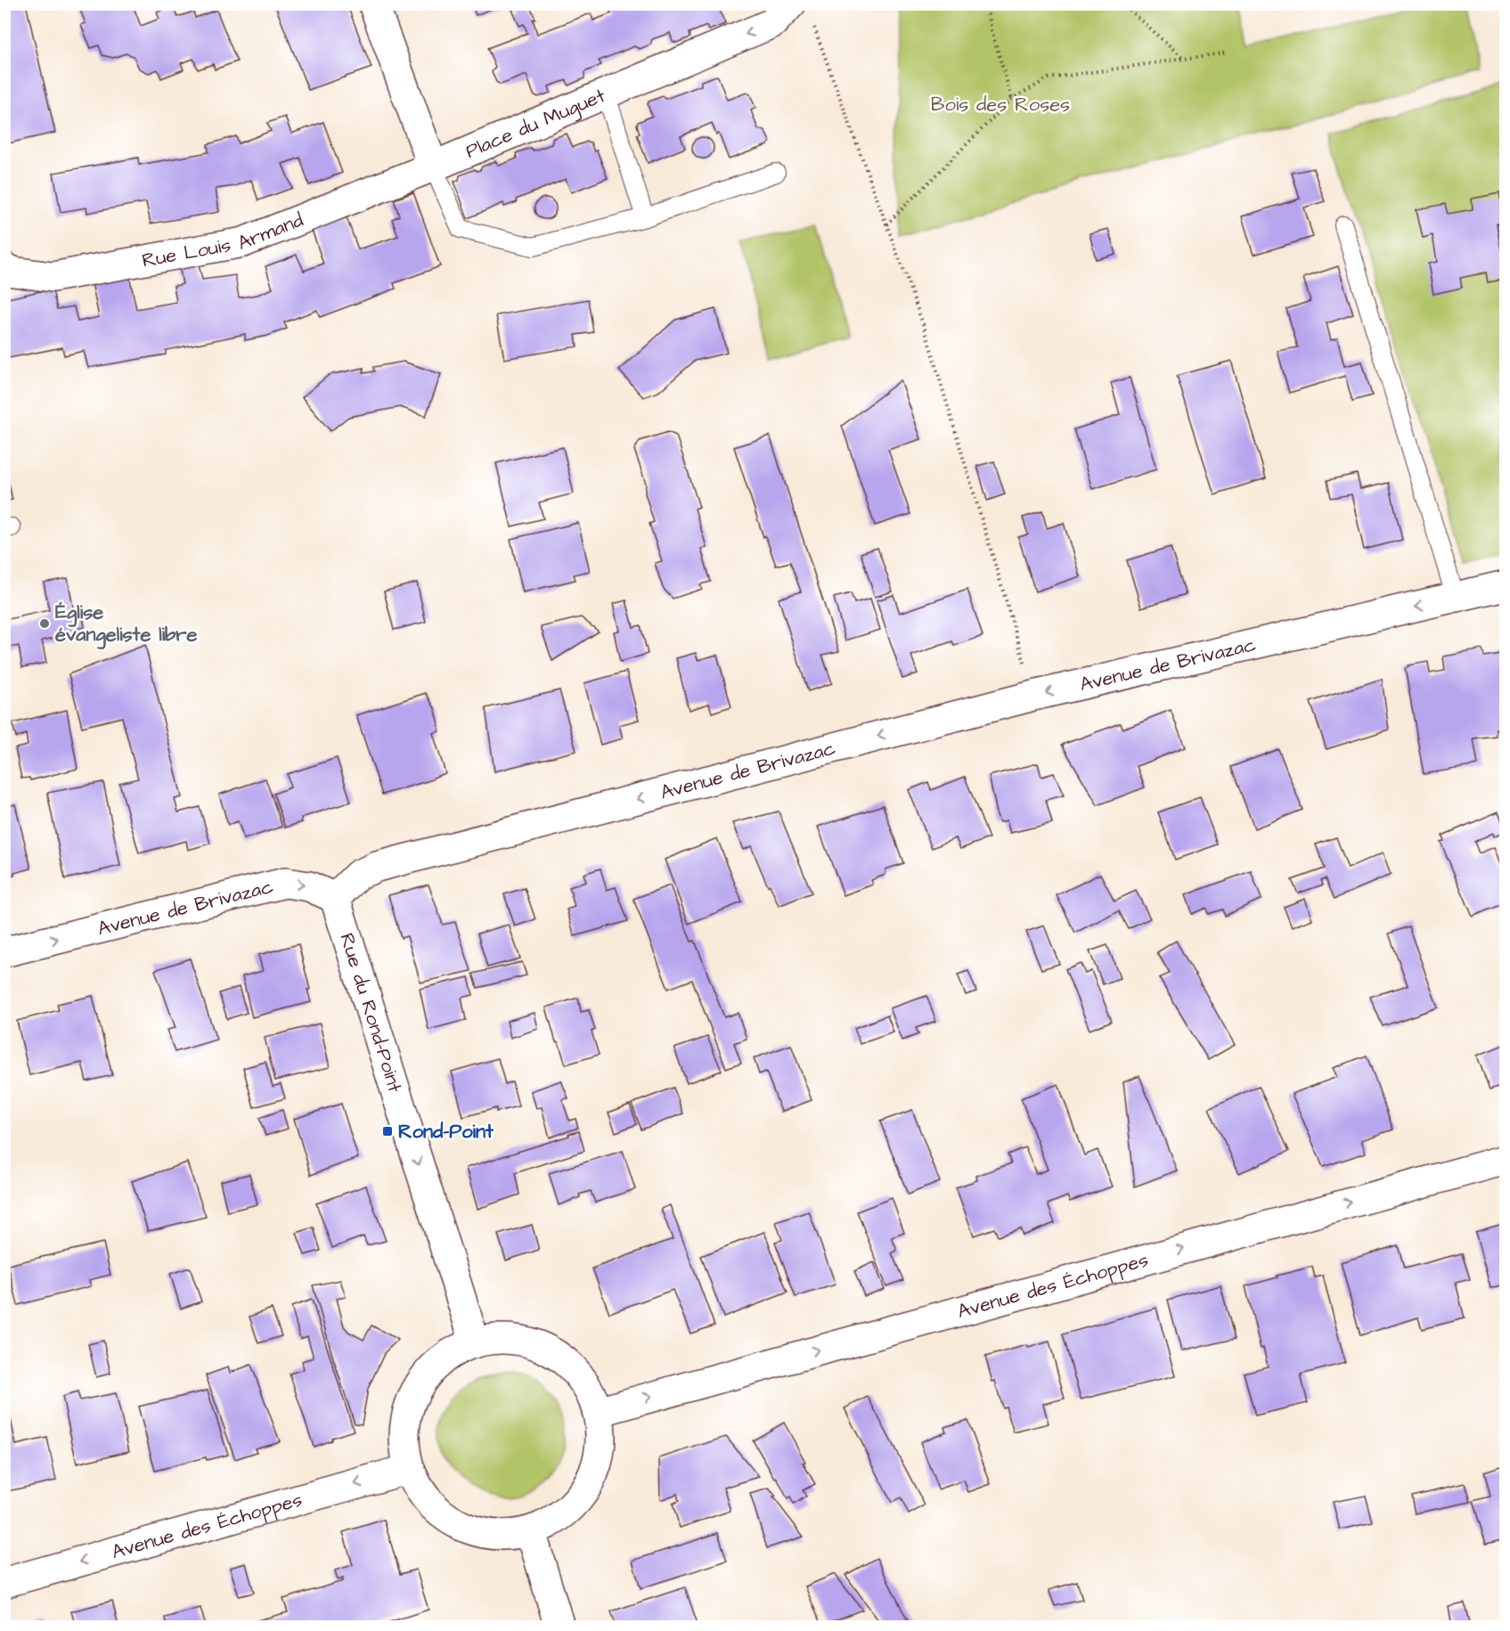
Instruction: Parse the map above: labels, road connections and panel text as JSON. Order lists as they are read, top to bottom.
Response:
{
  "streets": {
    "street": [
      "Place du Muguet",
      "Rue Louis Armand",
      "Avenue de Brivazac",
      "Rue du Rond-Point",
      "Avenue des Échoppes"
    ]
  },
  "crossings": [
    ["Place du Muguet", "Rue Louis Armand"],
    ["Avenue de Brivazac", "Rue du Rond-Point"]
  ],
  "one_way": ["Place du Muguet", "Rue du Rond-Point"],
  "parks": ["Bois des Roses"],
  "places": {
    "other": ["Église évangeliste libre"],
    "transit": ["Rond-Point"]
  }
}
